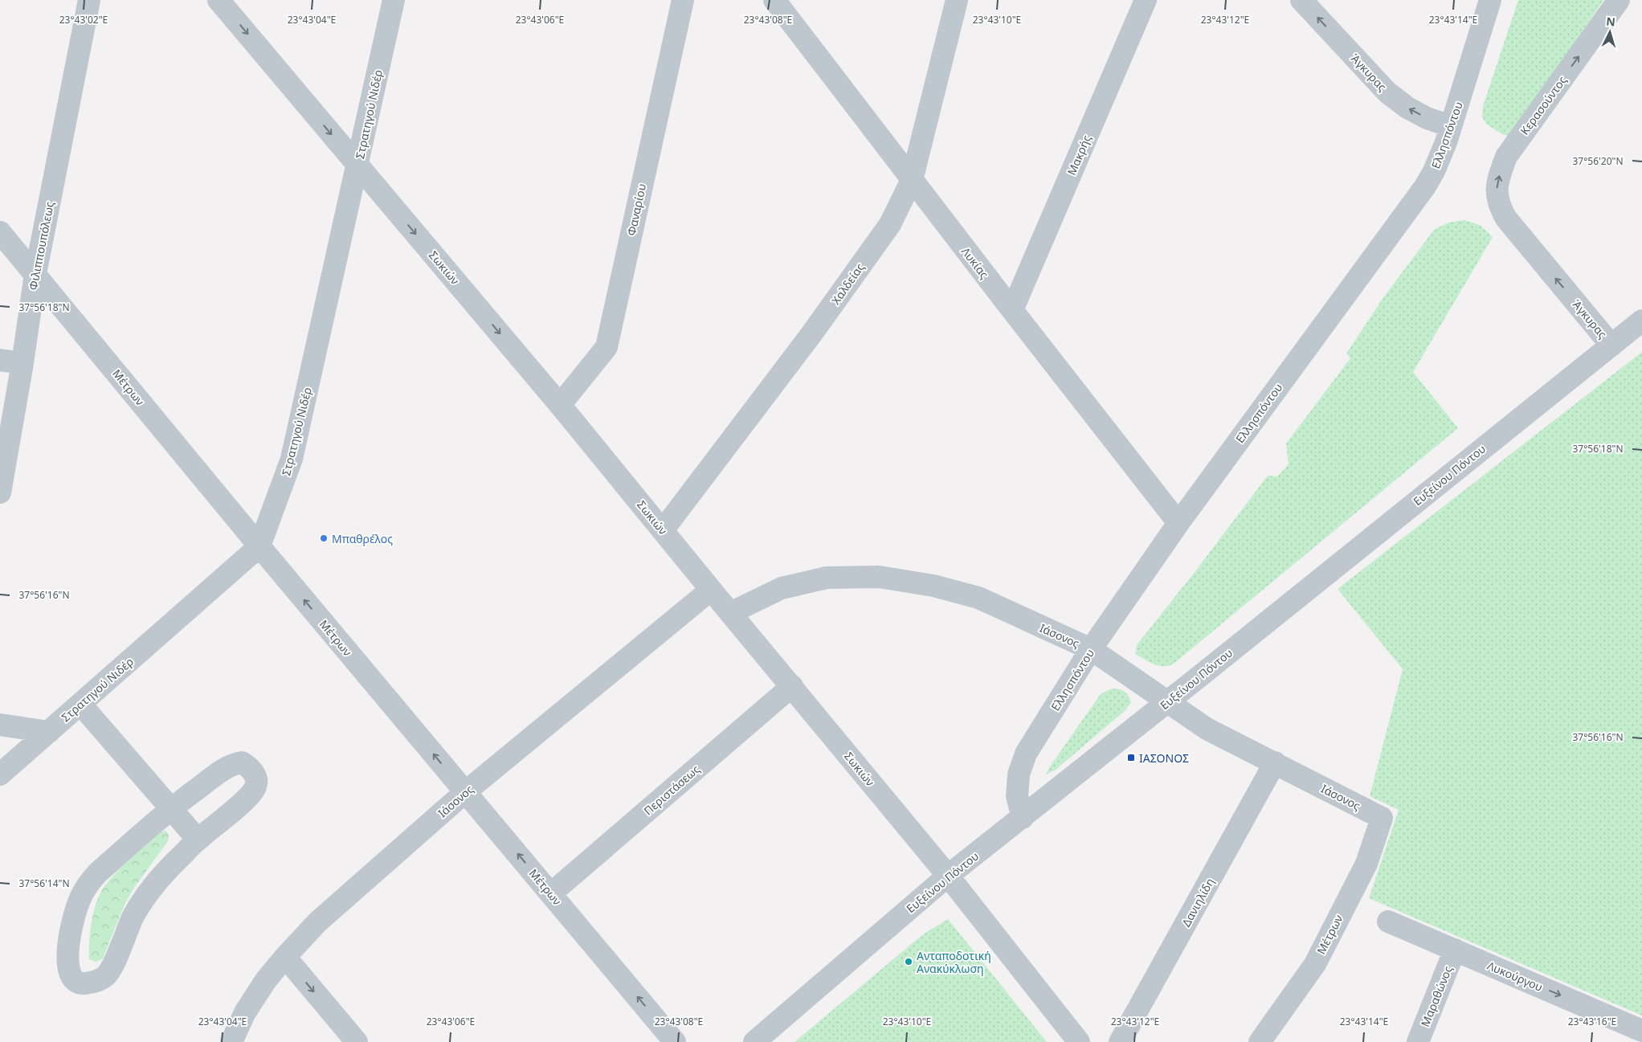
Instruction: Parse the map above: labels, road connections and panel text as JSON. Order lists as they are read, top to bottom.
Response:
{
  "streets": {
    "street": [
      "Άγκυρας",
      "Κερασούντος",
      "Στρατηγού Νιδέρ",
      "Ελλησπόντου",
      "Μακρής",
      "Φαναρίου",
      "Φιλιππουπόλεως",
      "Λυκίας",
      "Σωκιών",
      "Χαλδείας",
      "Μέτρων",
      "Ευξείνου Πόντου",
      "Ιάσονος",
      "Περιστάσεως",
      "Δανιηλίδη",
      "Λυκούργου",
      "Μαραθώνος"
    ]
  },
  "crossings": [
    ["Άγκυρας", "Κερασούντος"],
    ["Άγκυρας", "Ελλησπόντου"],
    ["Άγκυρας", "Ευξείνου Πόντου"],
    ["Στρατηγού Νιδέρ", "Σωκιών"],
    ["Στρατηγού Νιδέρ", "Μέτρων"],
    ["Ελλησπόντου", "Λυκίας"],
    ["Ελλησπόντου", "Ευξείνου Πόντου"],
    ["Ελλησπόντου", "Ιάσονος"],
    ["Μακρής", "Λυκίας"],
    ["Φαναρίου", "Σωκιών"],
    ["Φιλιππουπόλεως", "Μέτρων"],
    ["Λυκίας", "Χαλδείας"],
    ["Σωκιών", "Χαλδείας"],
    ["Σωκιών", "Ευξείνου Πόντου"],
    ["Σωκιών", "Ιάσονος"],
    ["Σωκιών", "Περιστάσεως"],
    ["Μέτρων", "Ιάσονος"],
    ["Μέτρων", "Περιστάσεως"],
    ["Ευξείνου Πόντου", "Ιάσονος"],
    ["Ιάσονος", "Δανιηλίδη"],
    ["Λυκούργου", "Μαραθώνος"]
  ],
  "one_way": [
    "Άγκυρας",
    "Κερασούντος",
    "Σωκιών",
    "Μέτρων",
    "Λυκούργου"
  ],
  "places": {
    "other": ["Μπαθρέλος", "Ανταποδοτική Ανακύκλωση"],
    "transit": ["ΙΑΣΟΝΟΣ"]
  },
  "north": "top",
  "coordinates": [
    "23°43'02\"E",
    "23°43'04\"E",
    "23°43'06\"E",
    "23°43'08\"E",
    "23°43'10\"E",
    "23°43'12\"E",
    "23°43'14\"E",
    "37°56'20\"N",
    "37°56'18\"N",
    "37°56'16\"N",
    "37°56'14\"N",
    "23°43'16\"E"
  ]
}
